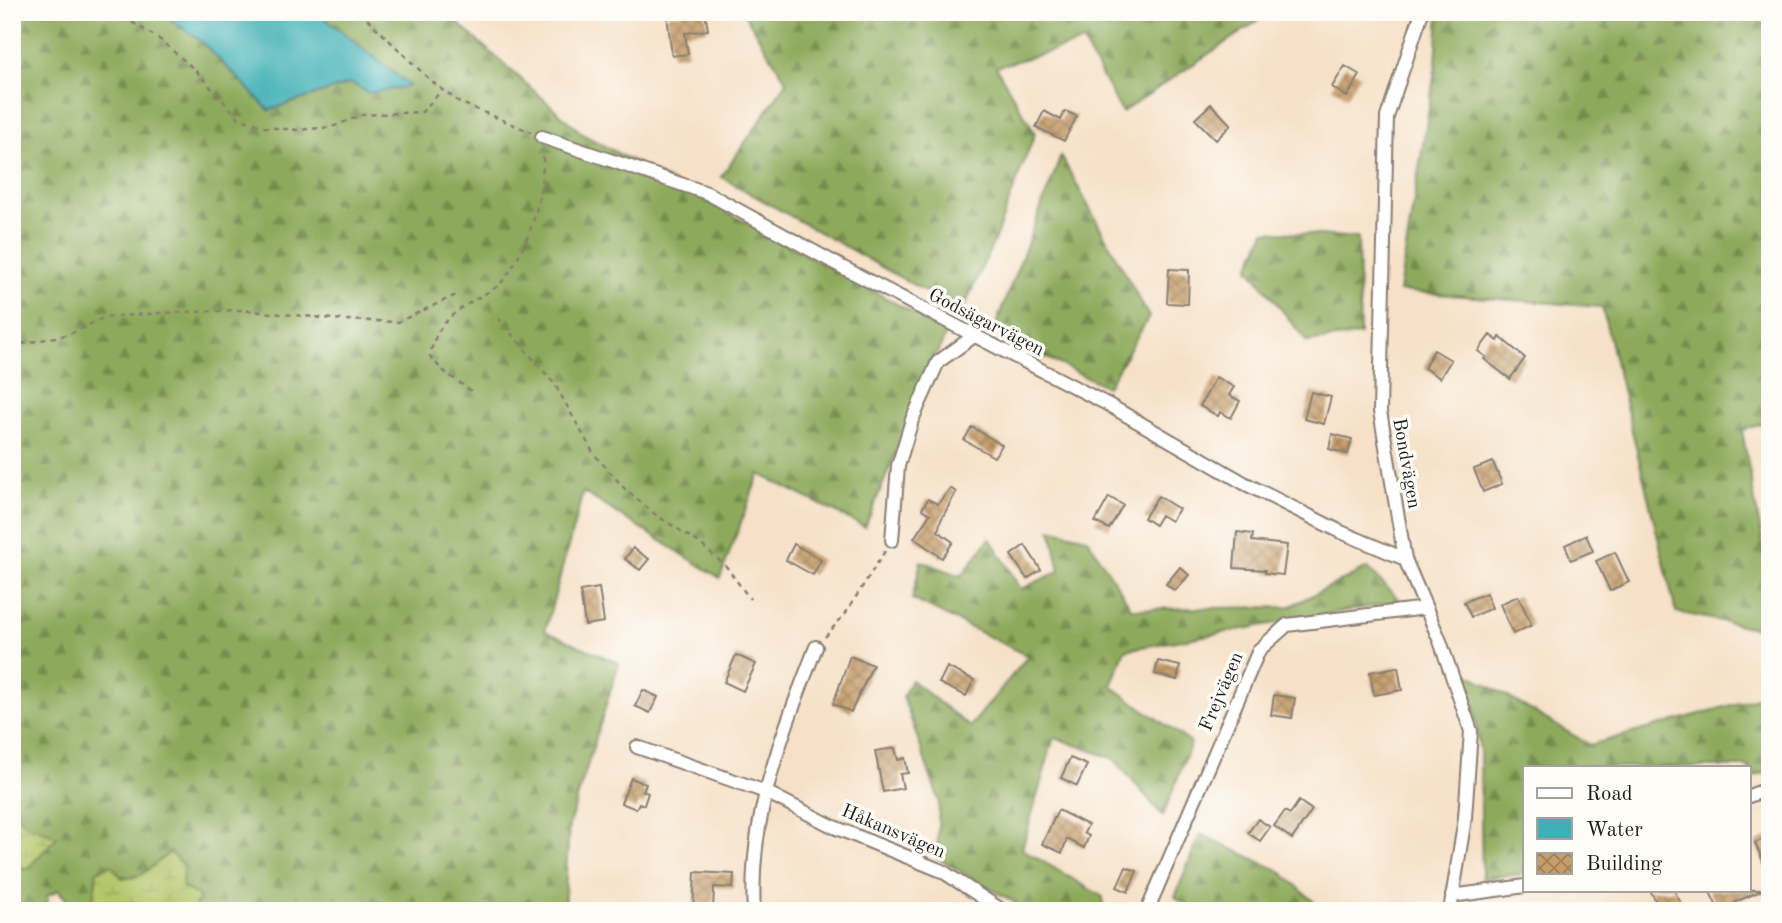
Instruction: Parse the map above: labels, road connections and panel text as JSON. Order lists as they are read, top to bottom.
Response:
{
  "streets": {
    "street": [
      "Godsägarvägen",
      "Bondvägen",
      "Frejvägen",
      "Håkansvägen"
    ]
  },
  "crossings": [
    ["Godsägarvägen", "Bondvägen"],
    ["Bondvägen", "Frejvägen"]
  ],
  "legend": ["Road", "Water", "Building"]
}
